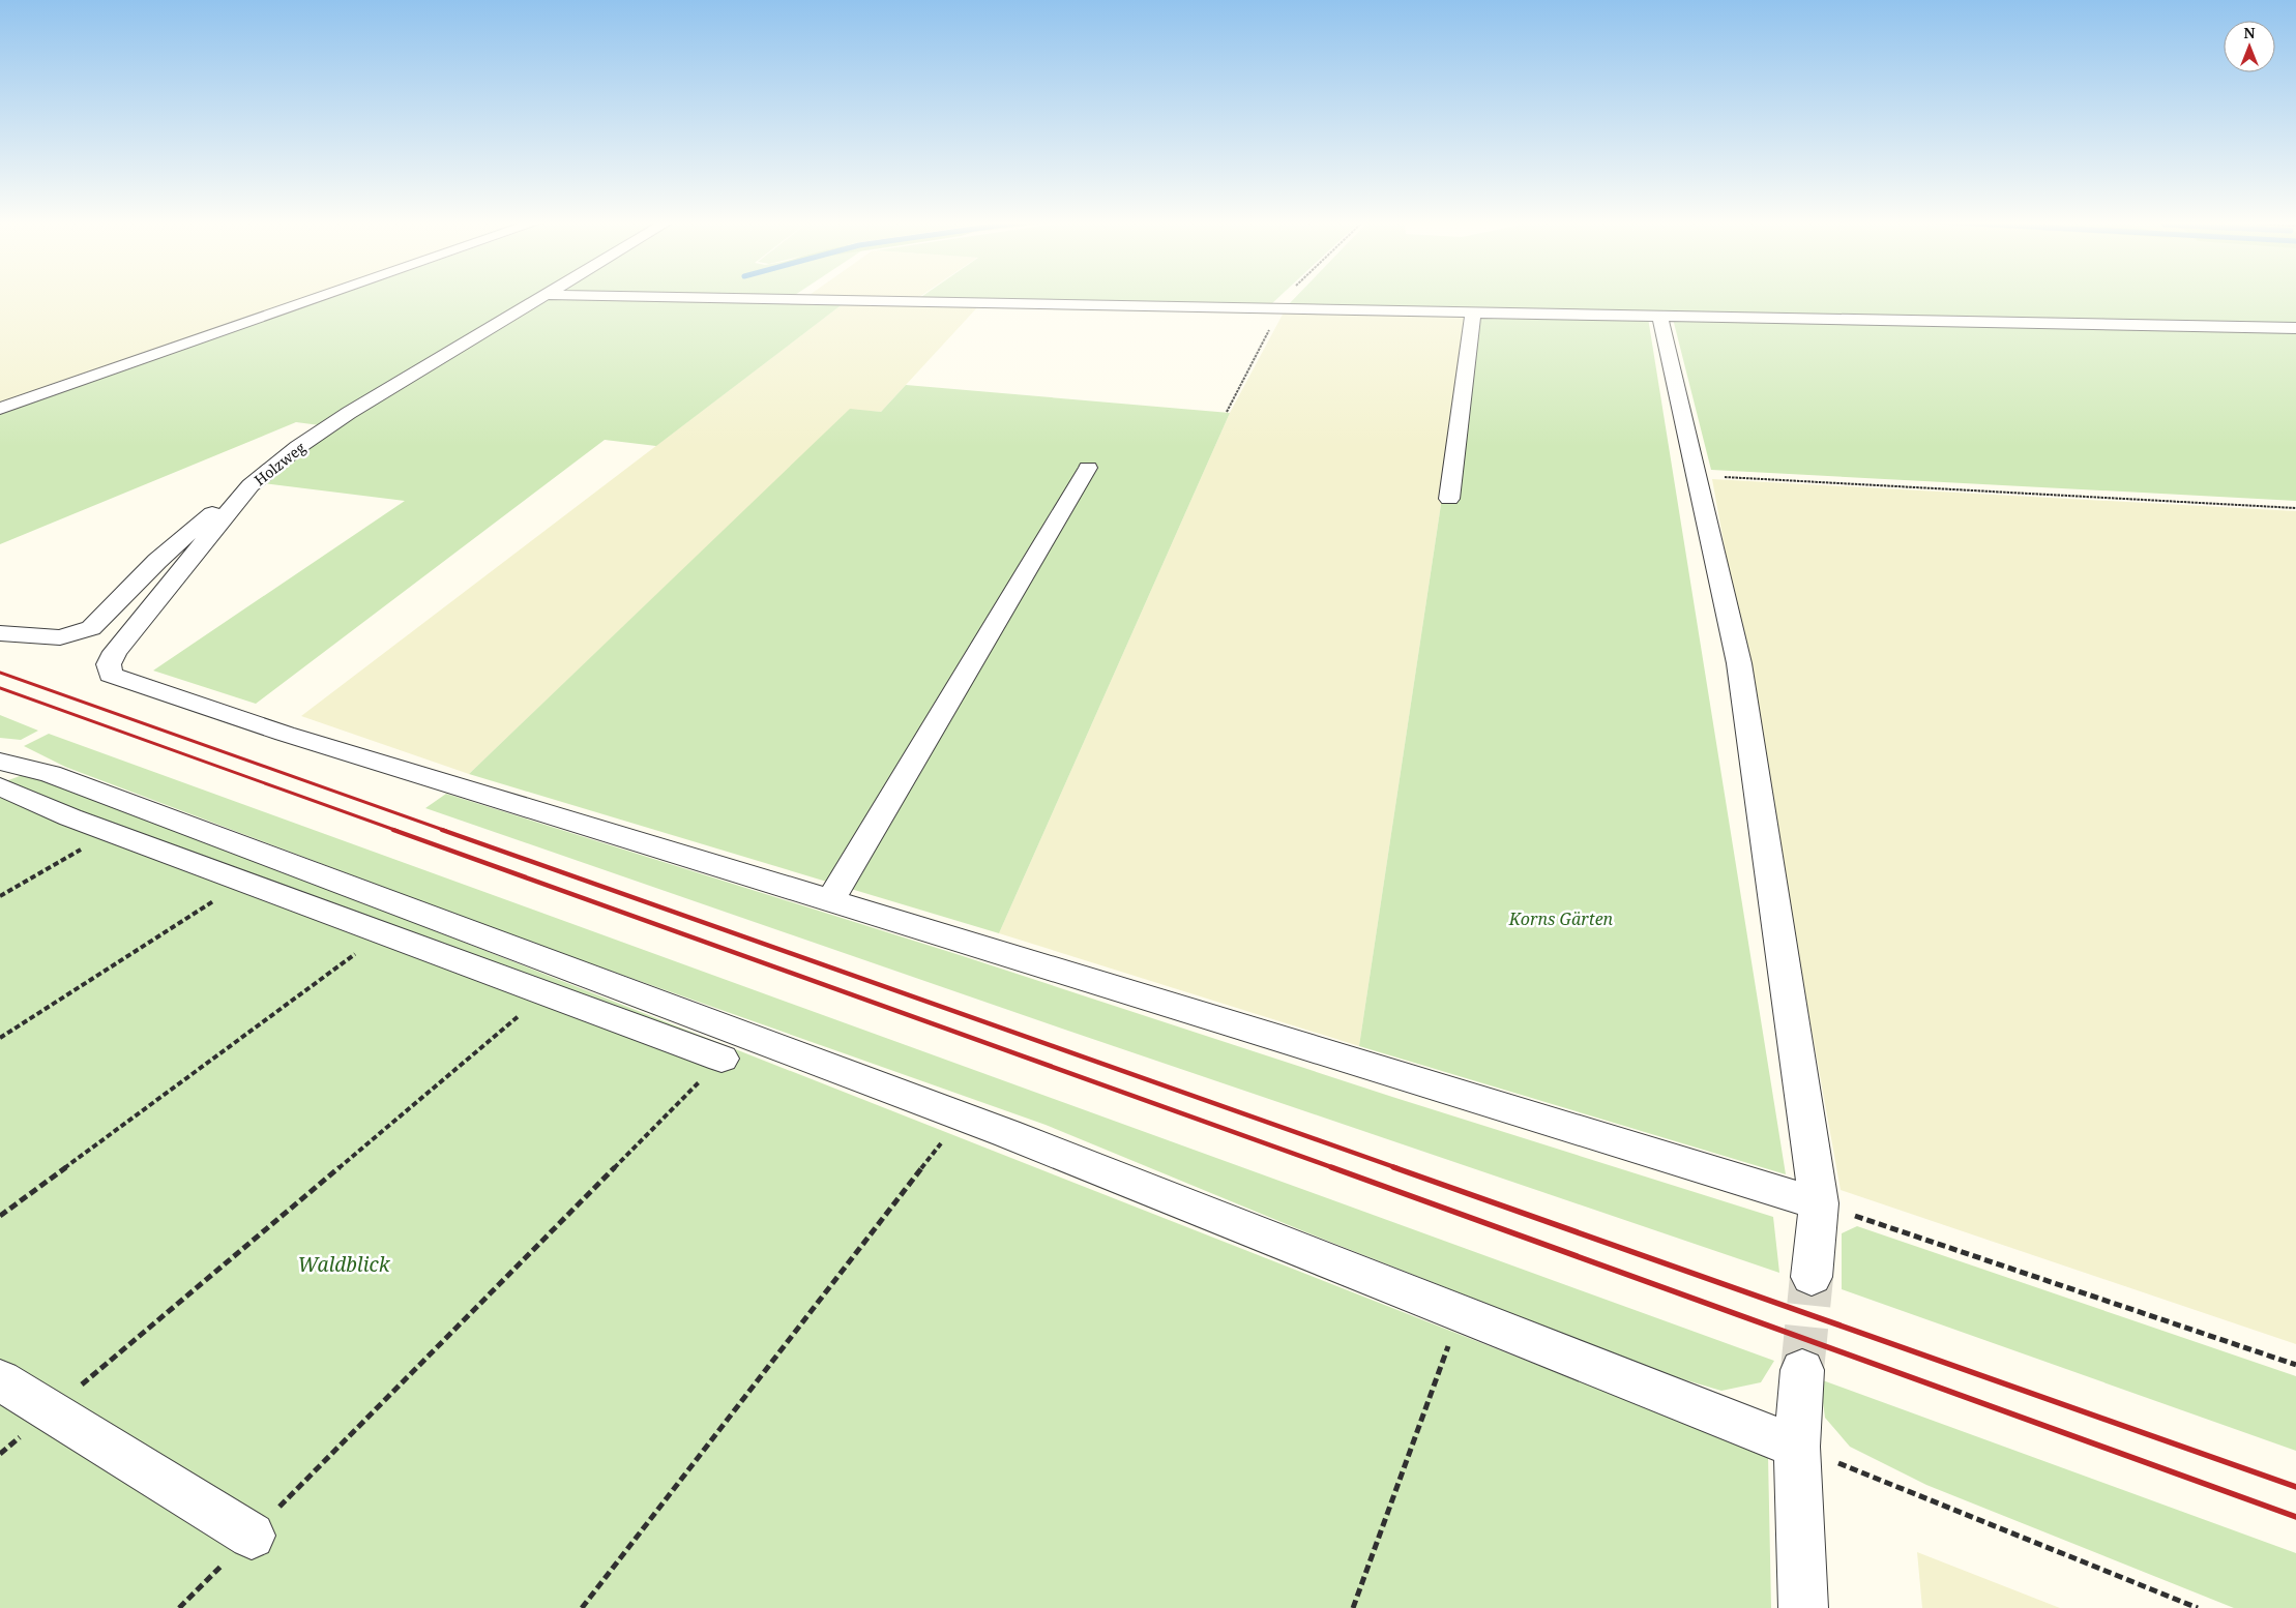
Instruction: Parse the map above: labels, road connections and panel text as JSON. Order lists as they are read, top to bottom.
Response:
{
  "streets": {
    "street": ["Holzweg"]
  },
  "parks": ["Korns Gärten", "Waldblick"],
  "north": "top"
}
